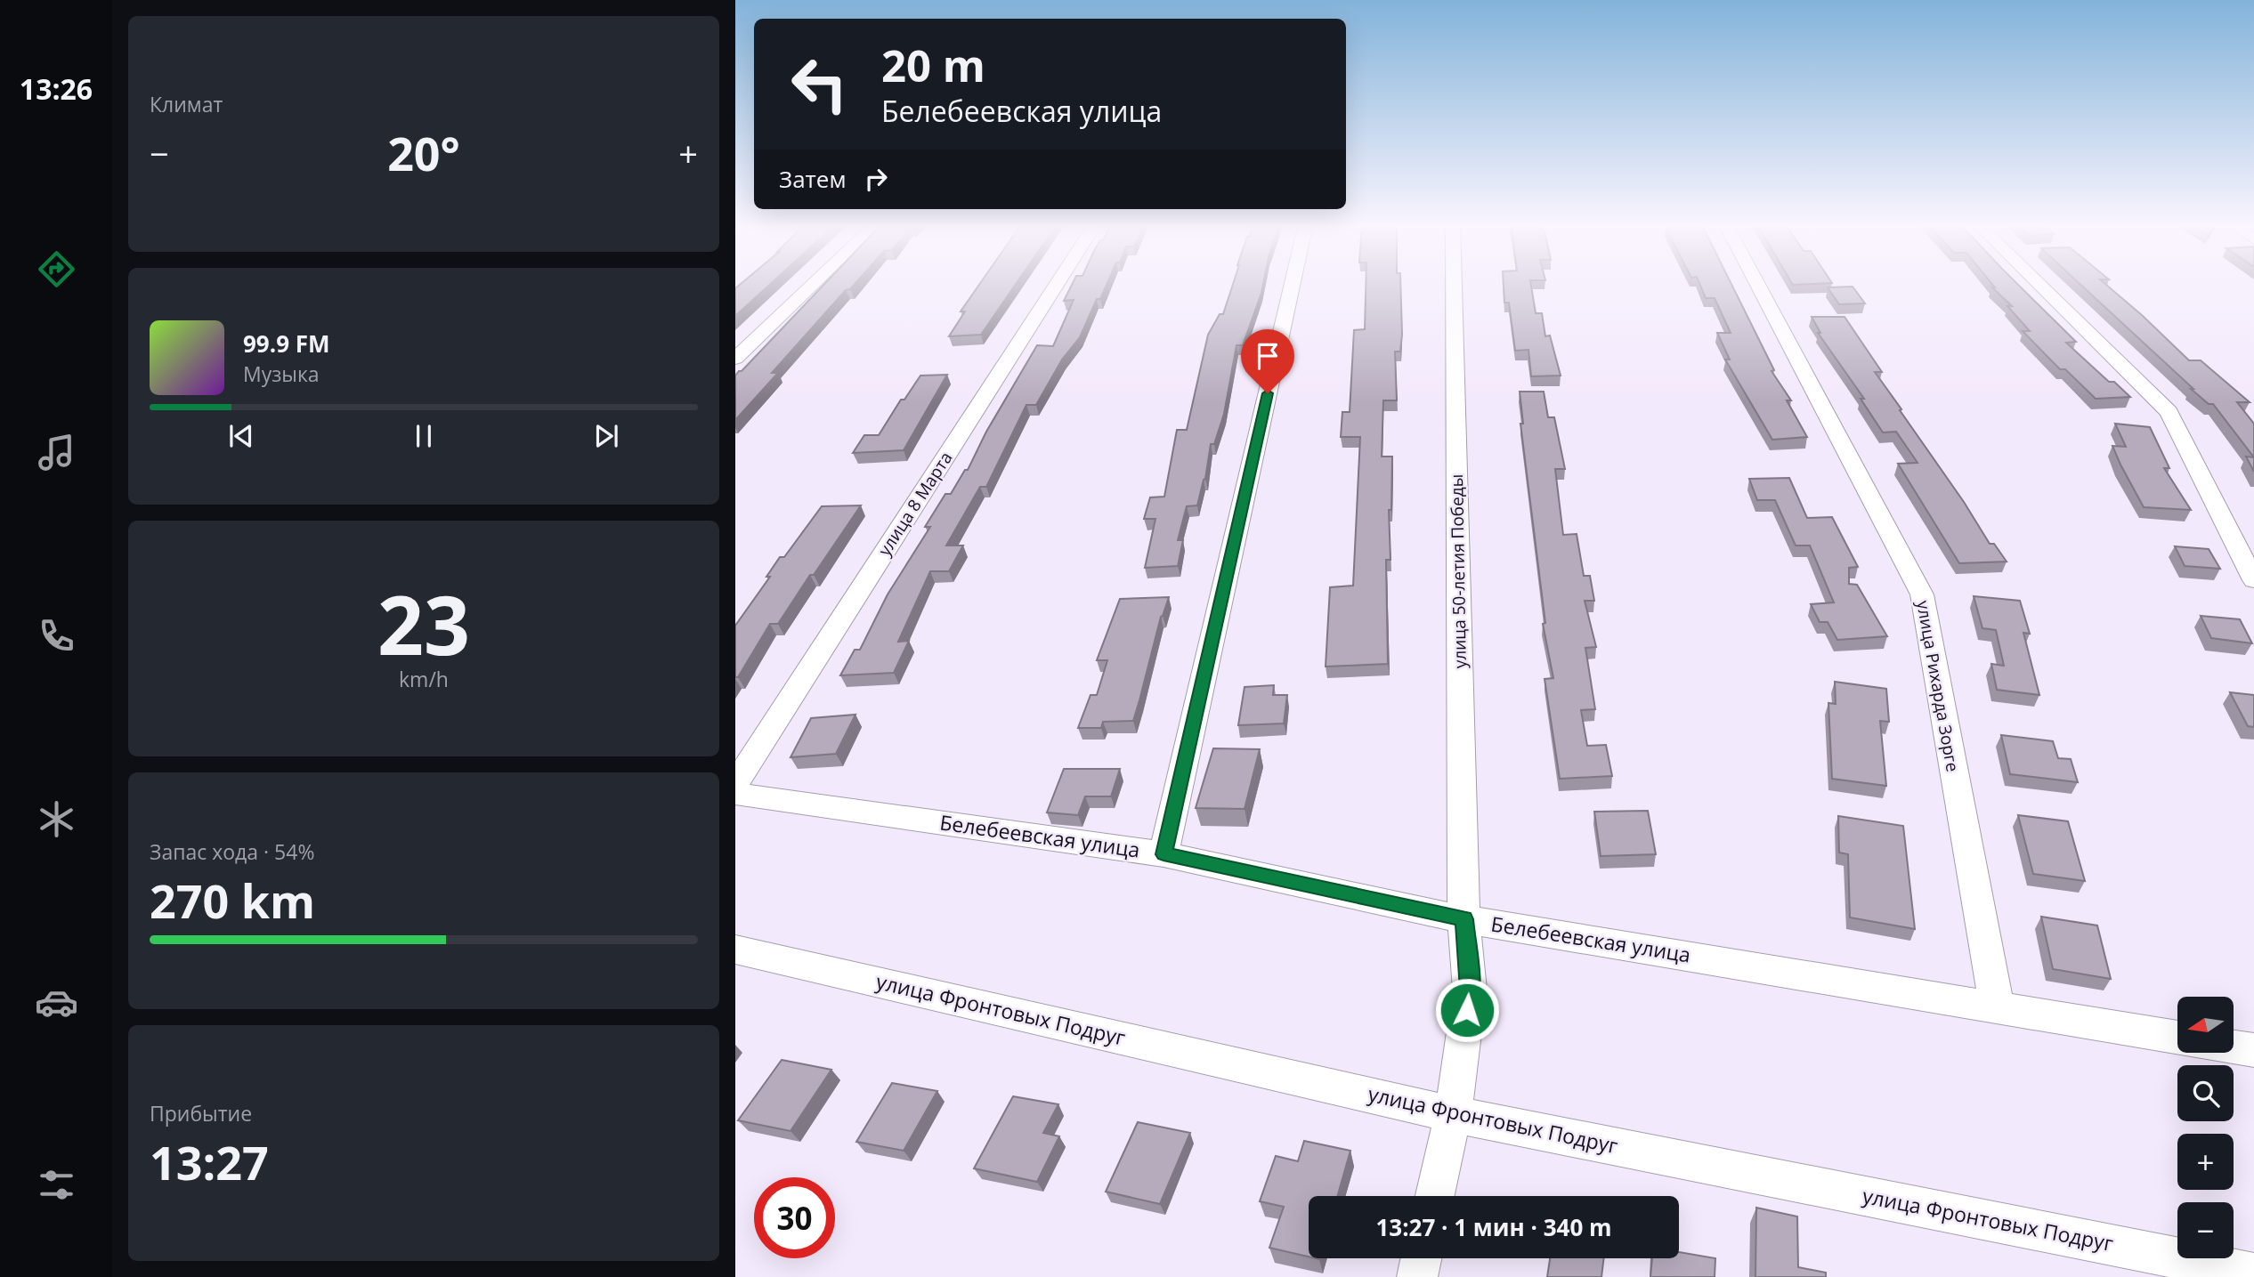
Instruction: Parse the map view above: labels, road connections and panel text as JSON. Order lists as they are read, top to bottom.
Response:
{
  "streets": {
    "street": [
      "улица 8 Марта",
      "улица 50-летия Победы",
      "улица Рихарда Зорге",
      "Белебеевская улица",
      "улица Фронтовых Подруг"
    ]
  },
  "crossings": [
    ["улица 50-летия Победы", "Белебеевская улица"],
    ["улица 50-летия Победы", "улица Фронтовых Подруг"],
    ["улица Рихарда Зорге", "Белебеевская улица"]
  ],
  "north": "left",
  "page": {
    "tabs": "13:26",
    "tile": [
      "Климат",
      ["23", "km/h"],
      ["Запас хода · 54%", "270 km"],
      ["Прибытие", "13:27"]
    ],
    "turn": ["20 m", "Белебеевская улица"],
    "heat": ["−", "20°", "+"],
    "then": "Затем",
    "song": ["99.9 FM", "Музыка"],
    "map_buttons": ["+", "−"],
    "limit": "30",
    "trip": "13:27 · 1 мин · 340 m"
  }
}
